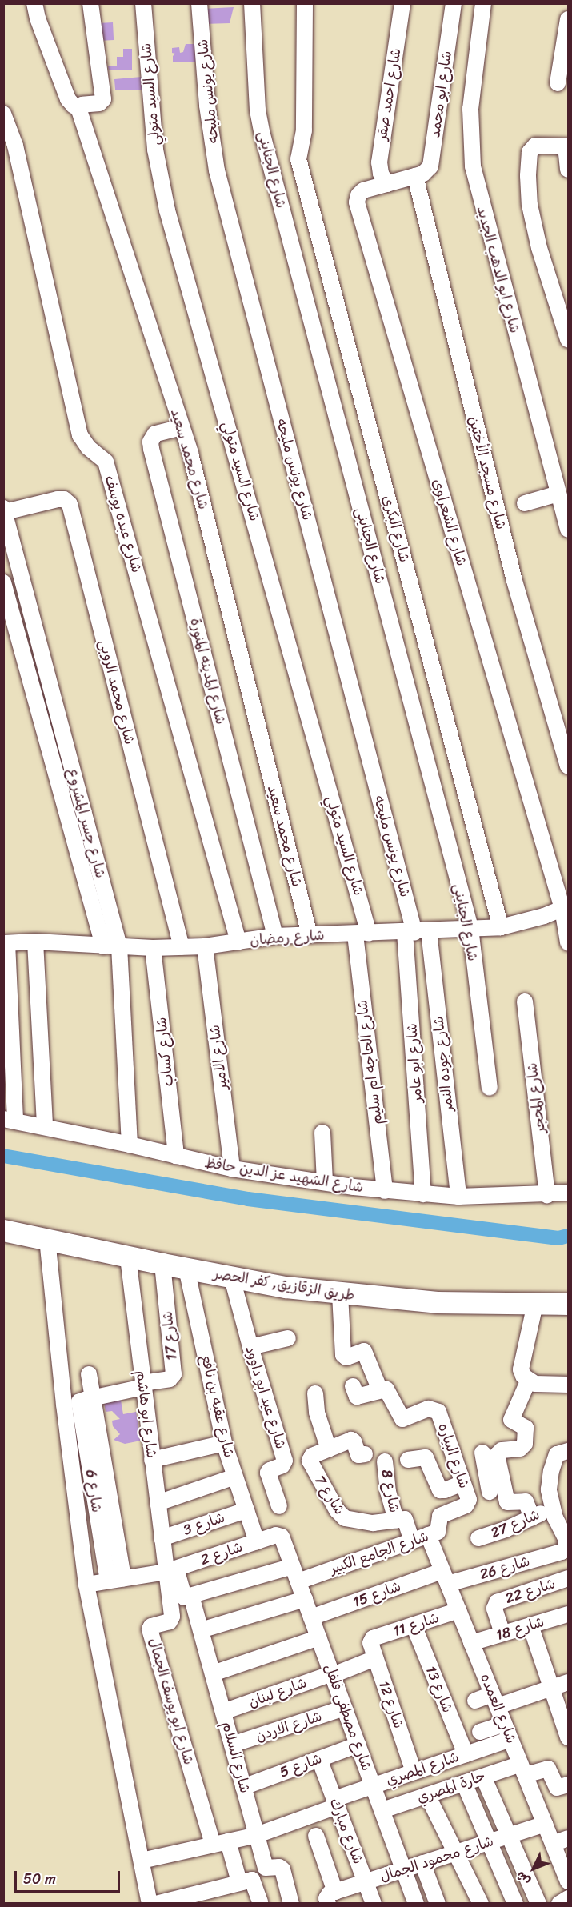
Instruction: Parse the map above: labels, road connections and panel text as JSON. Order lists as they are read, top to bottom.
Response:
{
  "streets": {
    "main road": ["طريق الزقازيق, كفر الحصر"],
    "street": [
      "شارع يونس مليحه",
      "شارع السيد متولي",
      "شارع احمد صقر",
      "شارع ابو محمد",
      "شارع الجناينى",
      "شارع ابو الدهب الجديد",
      "شارع محمد سعيد",
      "شارع مسجد الأختين",
      "شارع الشعراوى",
      "شارع عبده يوسف",
      "شارع البكرى",
      "شارع المدينه المنورة",
      "شارع محمد الروبى",
      "شارع جسر المشروع",
      "شارع رمضان",
      "شارع كساب",
      "شارع الامير",
      "شارع الحاجه ام سليم",
      "شارع ابو عامر",
      "شارع جوده النمر",
      "شارع المحجر",
      "شارع الشهيد عز الدين حافظ",
      "شارع 17",
      "شارع عيد ابو داوود",
      "شارع عقبه بن نافع",
      "شارع ابو هاشم",
      "شارع البياره",
      "شارع 6",
      "شارع 8",
      "شارع 7",
      "شارع 3",
      "شارع 27",
      "شارع الجامع الكبير",
      "شارع 2",
      "شارع 26",
      "شارع 22",
      "شارع 15",
      "شارع 11",
      "شارع 18",
      "شارع 13",
      "شارع لبنان",
      "شارع ابو يوسف الجمال",
      "شارع 12",
      "شارع العمده",
      "شارع مصطفى فلفل",
      "شارع الاردن",
      "شارع السلام",
      "شارع 5",
      "شارع المصري",
      "حارة المصري",
      "شارع مبارك",
      "شارع محمود الجمال"
    ]
  },
  "crossings": [
    ["شارع يونس مليحه", "شارع رمضان"],
    ["شارع يونس مليحه", "شارع ابو عامر"],
    ["شارع يونس مليحه", "شارع جوده النمر"],
    ["شارع السيد متولي", "شارع رمضان"],
    ["شارع السيد متولي", "شارع الحاجه ام سليم"],
    ["شارع احمد صقر", "شارع الشعراوى"],
    ["شارع ابو محمد", "شارع مسجد الأختين"],
    ["شارع ابو محمد", "شارع الشعراوى"],
    ["شارع الجناينى", "شارع رمضان"],
    ["شارع محمد سعيد", "شارع المدينه المنورة"],
    ["شارع محمد سعيد", "شارع رمضان"],
    ["شارع مسجد الأختين", "شارع الشعراوى"],
    ["شارع الشعراوى", "شارع رمضان"],
    ["شارع عبده يوسف", "شارع رمضان"],
    ["شارع البكرى", "شارع رمضان"],
    ["شارع المدينه المنورة", "شارع رمضان"],
    ["شارع محمد الروبى", "شارع جسر المشروع"],
    ["شارع محمد الروبى", "شارع رمضان"],
    ["شارع جسر المشروع", "شارع رمضان"],
    ["شارع جسر المشروع", "شارع الشهيد عز الدين حافظ"],
    ["شارع رمضان", "شارع كساب"],
    ["شارع رمضان", "شارع الامير"],
    ["شارع رمضان", "شارع الحاجه ام سليم"],
    ["شارع رمضان", "شارع ابو عامر"],
    ["شارع رمضان", "شارع جوده النمر"],
    ["شارع كساب", "شارع الشهيد عز الدين حافظ"],
    ["شارع الامير", "شارع الشهيد عز الدين حافظ"],
    ["شارع الحاجه ام سليم", "شارع الشهيد عز الدين حافظ"],
    ["شارع ابو عامر", "شارع جوده النمر"],
    ["شارع ابو عامر", "شارع الشهيد عز الدين حافظ"],
    ["شارع جوده النمر", "شارع الشهيد عز الدين حافظ"],
    ["شارع المحجر", "شارع الشهيد عز الدين حافظ"],
    ["طريق الزقازيق, كفر الحصر", "شارع 17"],
    ["طريق الزقازيق, كفر الحصر", "شارع عيد ابو داوود"],
    ["طريق الزقازيق, كفر الحصر", "شارع عقبه بن نافع"],
    ["طريق الزقازيق, كفر الحصر", "شارع ابو هاشم"],
    ["شارع 17", "شارع ابو هاشم"],
    ["شارع عقبه بن نافع", "شارع 3"],
    ["شارع عقبه بن نافع", "شارع 2"],
    ["شارع ابو هاشم", "شارع 3"],
    ["شارع ابو هاشم", "شارع 2"],
    ["شارع ابو هاشم", "شارع ابو يوسف الجمال"],
    ["شارع البياره", "شارع الجامع الكبير"],
    ["شارع 6", "شارع 2"],
    ["شارع 8", "شارع 7"],
    ["شارع 27", "شارع 26"],
    ["شارع الجامع الكبير", "شارع العمده"],
    ["شارع الجامع الكبير", "شارع مصطفى فلفل"],
    ["شارع 2", "شارع ابو يوسف الجمال"],
    ["شارع 2", "شارع مصطفى فلفل"],
    ["شارع 26", "شارع 15"],
    ["شارع 26", "شارع العمده"],
    ["شارع 22", "شارع 18"],
    ["شارع 15", "شارع العمده"],
    ["شارع 15", "شارع مصطفى فلفل"],
    ["شارع 11", "شارع 13"],
    ["شارع 11", "شارع 12"],
    ["شارع 11", "شارع العمده"],
    ["شارع 18", "شارع العمده"],
    ["شارع 13", "شارع المصري"],
    ["شارع لبنان", "شارع 12"],
    ["شارع لبنان", "شارع مصطفى فلفل"],
    ["شارع لبنان", "شارع السلام"],
    ["شارع ابو يوسف الجمال", "شارع المصري"],
    ["شارع 12", "شارع المصري"],
    ["شارع العمده", "شارع المصري"],
    ["شارع العمده", "حارة المصري"],
    ["شارع العمده", "شارع محمود الجمال"],
    ["شارع مصطفى فلفل", "شارع الاردن"],
    ["شارع مصطفى فلفل", "شارع 5"],
    ["شارع مصطفى فلفل", "شارع المصري"],
    ["شارع مصطفى فلفل", "حارة المصري"],
    ["شارع مصطفى فلفل", "شارع محمود الجمال"],
    ["شارع الاردن", "شارع السلام"],
    ["شارع السلام", "شارع 5"],
    ["شارع السلام", "شارع المصري"],
    ["شارع 5", "شارع مبارك"],
    ["شارع المصري", "شارع مبارك"],
    ["شارع مبارك", "شارع محمود الجمال"]
  ],
  "scale_bar": "50 m",
  "north": "bottom left"
}
